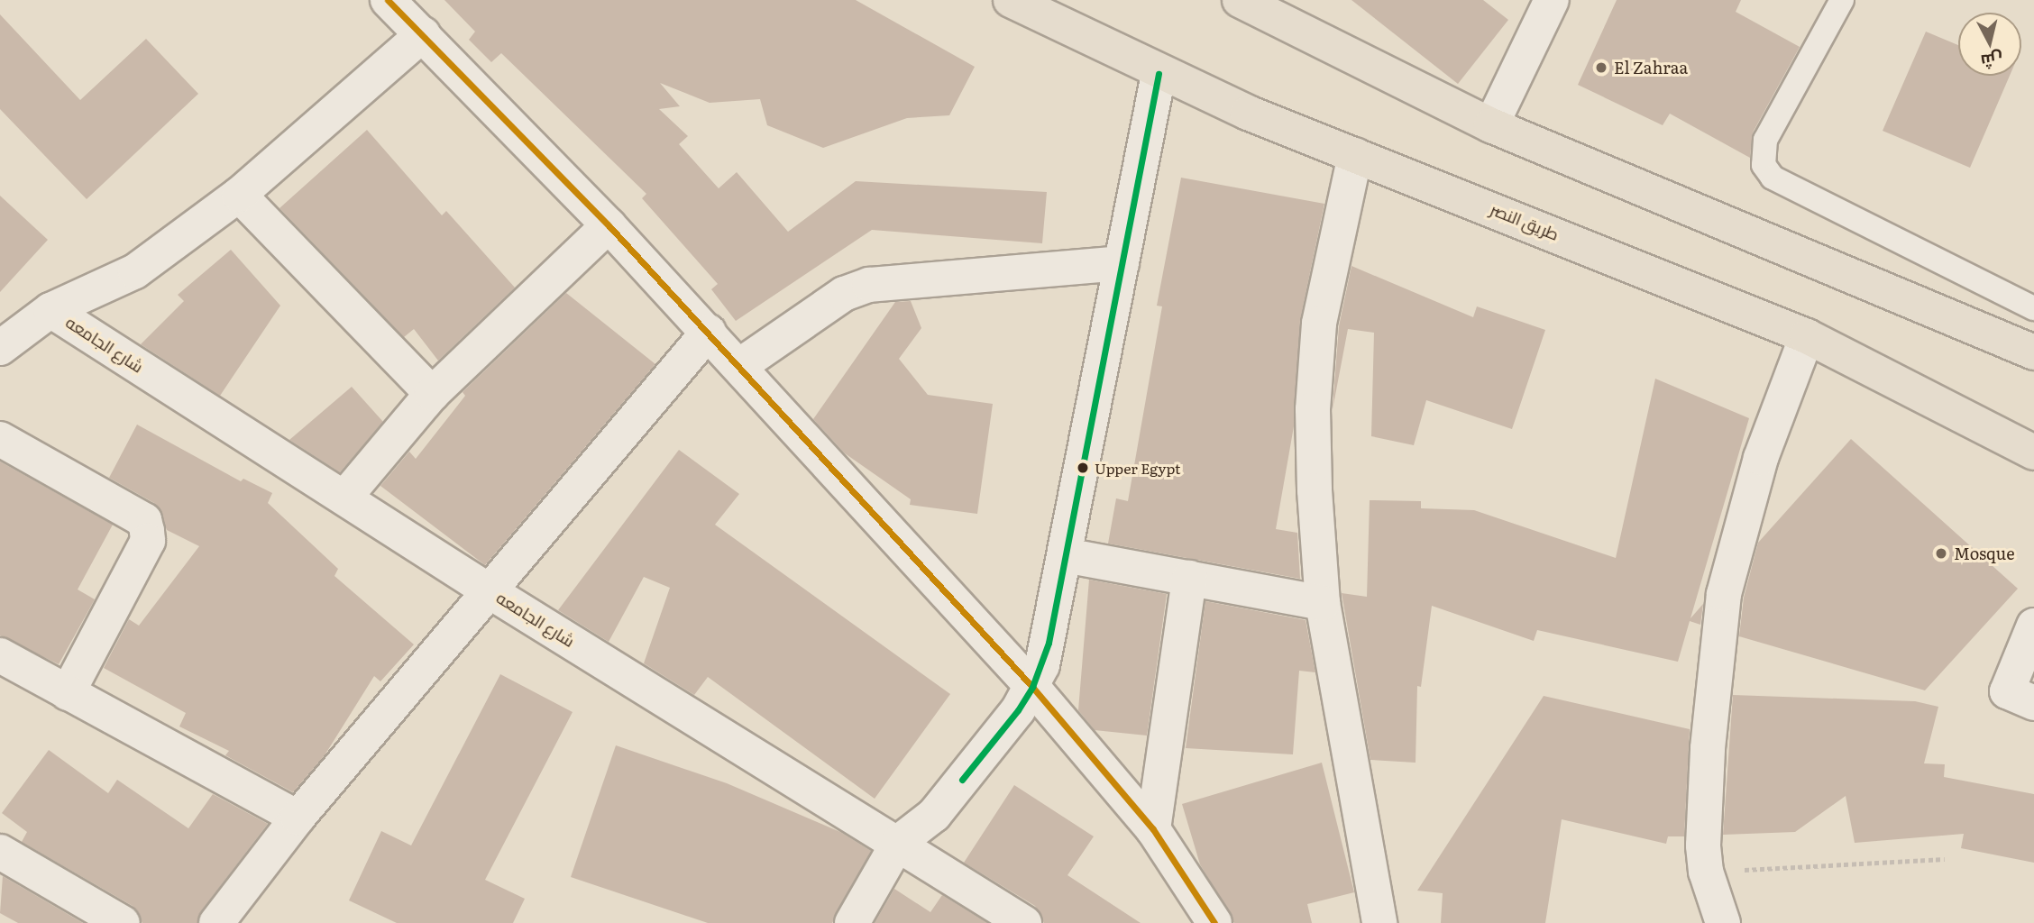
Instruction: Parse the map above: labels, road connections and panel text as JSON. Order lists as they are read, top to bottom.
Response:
{
  "streets": {
    "main road": ["طريق النصر"],
    "street": ["شارع الجامعه"]
  },
  "places": ["El Zahraa", "Upper Egypt", "Mosque"],
  "north": "bottom"
}
